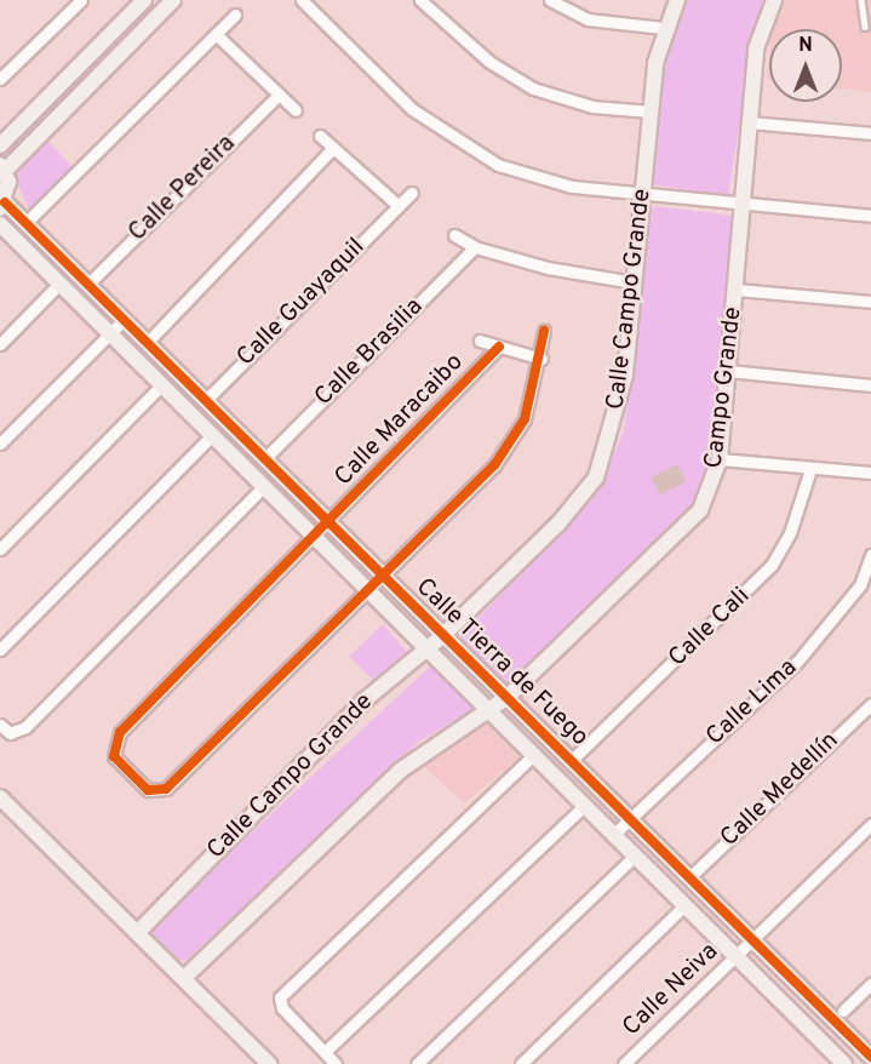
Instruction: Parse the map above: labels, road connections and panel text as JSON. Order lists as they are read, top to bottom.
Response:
{
  "streets": {
    "street": [
      "Calle Pereira",
      "Calle Campo Grande",
      "Calle Guayaquil",
      "Calle Brasilia",
      "Campo Grande",
      "Calle Maracaibo",
      "Calle Cali",
      "Calle Tierra de Fuego",
      "Calle Lima",
      "Calle Medellín",
      "Calle Neiva"
    ]
  },
  "crossings": [
    ["Calle Pereira", "Calle Tierra de Fuego"],
    ["Calle Campo Grande", "Calle Tierra de Fuego"],
    ["Calle Guayaquil", "Calle Tierra de Fuego"],
    ["Calle Brasilia", "Calle Tierra de Fuego"],
    ["Campo Grande", "Calle Tierra de Fuego"],
    ["Calle Maracaibo", "Calle Tierra de Fuego"],
    ["Calle Cali", "Calle Tierra de Fuego"],
    ["Calle Tierra de Fuego", "Calle Lima"],
    ["Calle Tierra de Fuego", "Calle Medellín"],
    ["Calle Tierra de Fuego", "Calle Neiva"]
  ],
  "north": "top"
}
